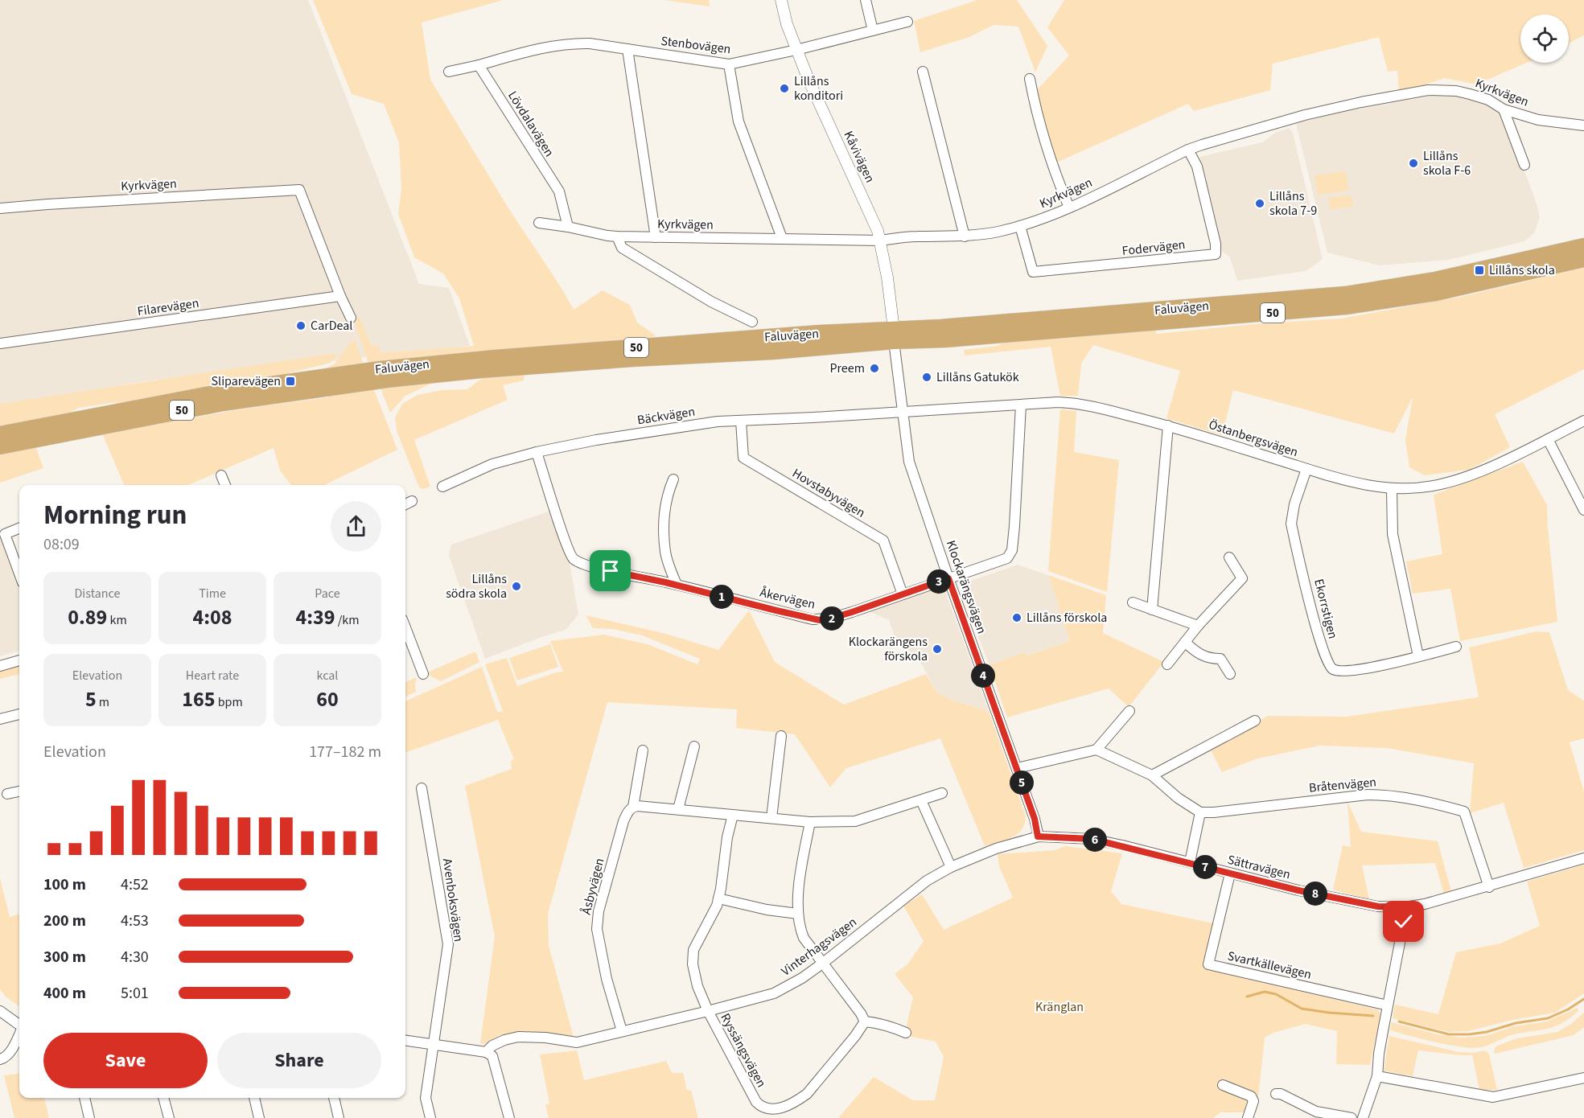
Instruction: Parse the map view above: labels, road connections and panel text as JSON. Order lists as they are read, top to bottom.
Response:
{
  "streets": {
    "highway": ["Faluvägen", "50"],
    "street": [
      "Stenbovägen",
      "Kyrkvägen",
      "Lövdalavägen",
      "Kåvivägen",
      "Fodervägen",
      "Filarevägen",
      "Bäckvägen",
      "Östanbergsvägen",
      "Hovstabyvägen",
      "Klockarängsvägen",
      "Åkervägen",
      "Ekorrstigen",
      "Bråtenvägen",
      "Sättravägen",
      "Åsbyvägen",
      "Avenboksvägen",
      "Vinterhagsvägen",
      "Svartkällevägen",
      "Ryssängsvägen"
    ]
  },
  "crossings": [
    ["Stenbovägen", "Lövdalavägen"],
    ["Stenbovägen", "Kåvivägen"],
    ["Kyrkvägen", "Lövdalavägen"],
    ["Kyrkvägen", "Kåvivägen"],
    ["Kyrkvägen", "Fodervägen"],
    ["Kyrkvägen", "Filarevägen"],
    ["Kåvivägen", "Faluvägen"],
    ["Kåvivägen", "Klockarängsvägen"],
    ["Faluvägen", "Klockarängsvägen"],
    ["Bäckvägen", "Östanbergsvägen"],
    ["Bäckvägen", "Hovstabyvägen"],
    ["Bäckvägen", "Klockarängsvägen"],
    ["Bäckvägen", "Åkervägen"],
    ["Östanbergsvägen", "Klockarängsvägen"],
    ["Östanbergsvägen", "Åkervägen"],
    ["Östanbergsvägen", "Ekorrstigen"],
    ["Hovstabyvägen", "Åkervägen"],
    ["Klockarängsvägen", "Åkervägen"],
    ["Klockarängsvägen", "Sättravägen"],
    ["Klockarängsvägen", "Vinterhagsvägen"],
    ["Bråtenvägen", "Sättravägen"],
    ["Sättravägen", "Vinterhagsvägen"],
    ["Sättravägen", "Svartkällevägen"],
    ["Åsbyvägen", "Vinterhagsvägen"],
    ["Vinterhagsvägen", "Ryssängsvägen"]
  ],
  "parks": ["Kränglan"],
  "places": {
    "other": [
      "Lillåns konditori",
      "Lillåns skola F-6",
      "Lillåns skola 7-9",
      "CarDeal",
      "Preem",
      "Lillåns Gatukök",
      "Lillåns södra skola",
      "Lillåns förskola",
      "Klockarängens förskola"
    ],
    "transit": ["Lillåns skola", "Sliparevägen"]
  },
  "page": {
    "heading": ["Morning run", "08:09"],
    "stats": [
      ["Distance", "0.89 km"],
      ["Time", "4:08"],
      ["Pace", "4:39 /km"],
      ["Elevation", "5 m"],
      ["Heart rate", "165 bpm"],
      ["kcal", "60"]
    ],
    "pins": [
      "3",
      "1",
      "2",
      "4",
      "5",
      "6",
      "7",
      "8"
    ],
    "chart": ["Elevation", "177–182 m"],
    "list": [
      {
        "name": "100 m",
        "note": "4:52"
      },
      {
        "name": "200 m",
        "note": "4:53"
      },
      {
        "name": "300 m",
        "note": "4:30"
      },
      {
        "name": "400 m",
        "note": "5:01"
      }
    ],
    "buttons": ["Save", "Share"]
  }
}
